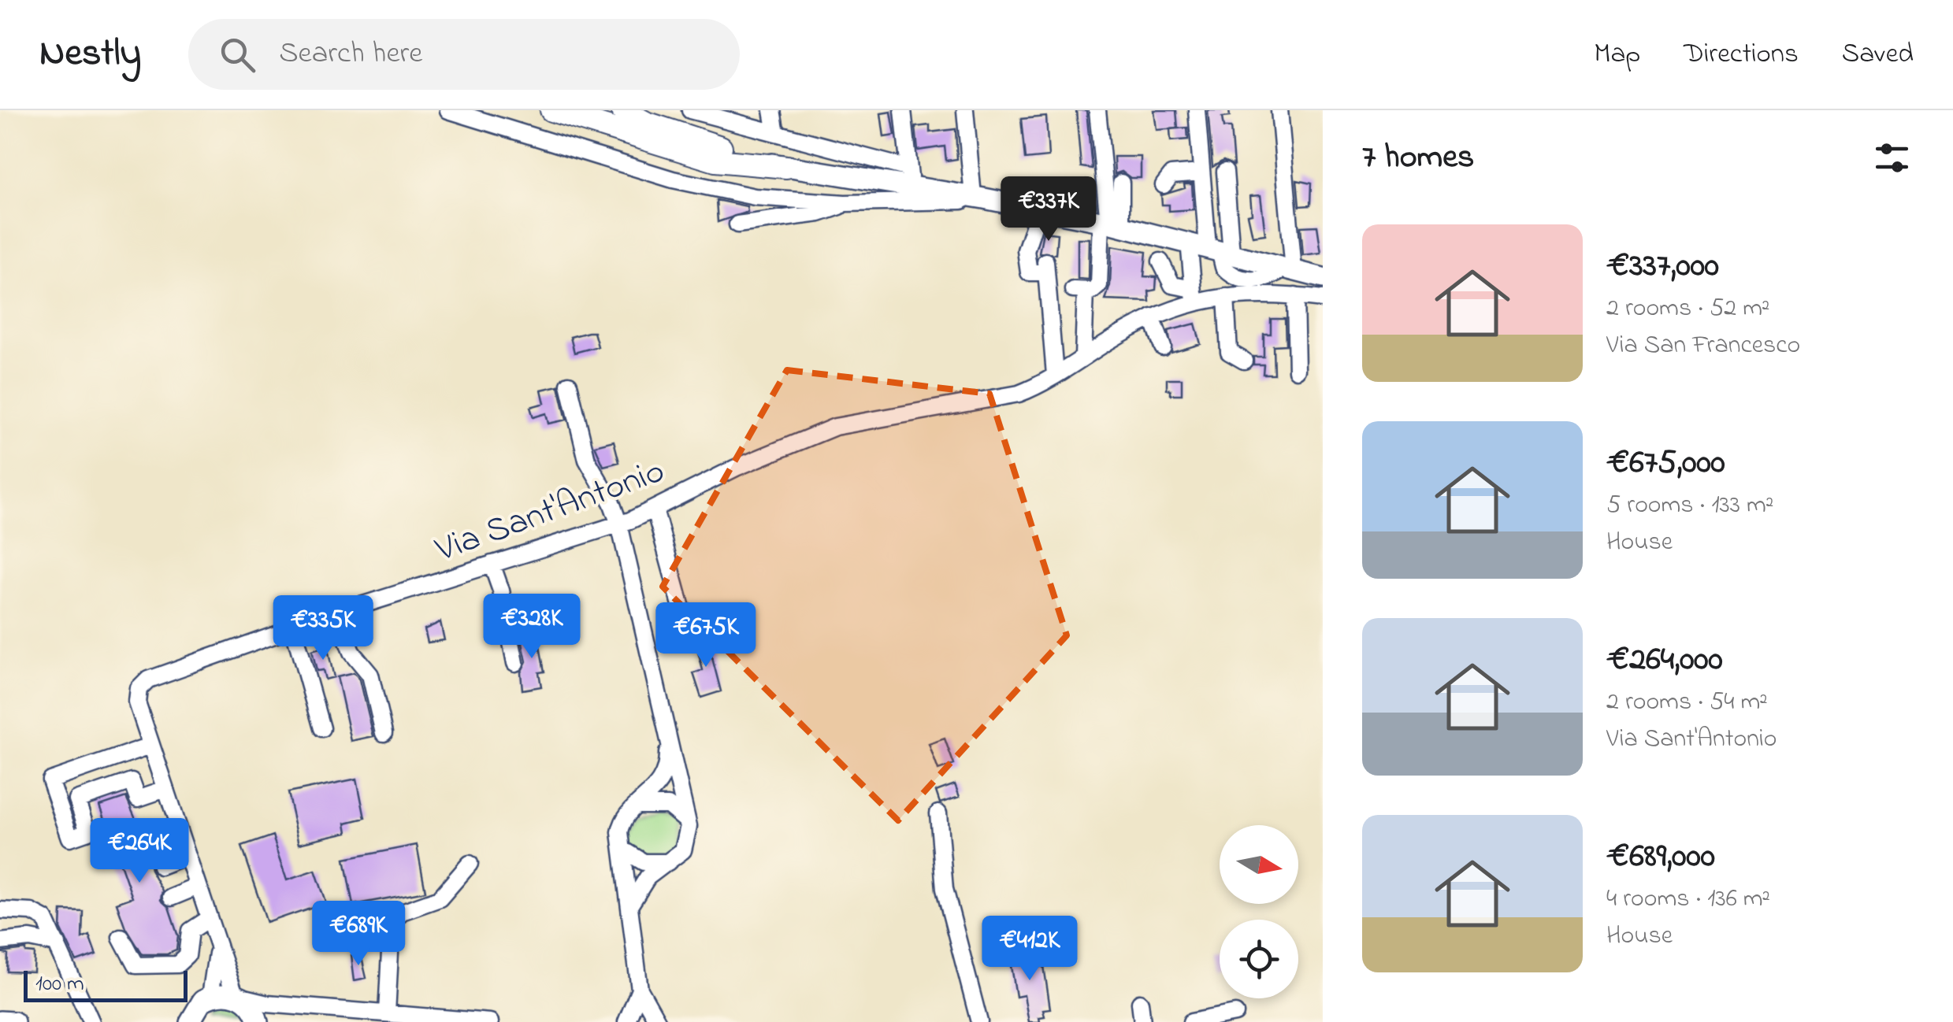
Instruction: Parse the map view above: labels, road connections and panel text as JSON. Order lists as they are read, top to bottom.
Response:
{
  "streets": {
    "street": ["Via Sant'Antonio"]
  },
  "scale_bar": "100 m",
  "north": "right",
  "page": {
    "header": "Nestly",
    "search": "Search here",
    "nav": ["Map", "Directions", "Saved"],
    "heading": "7 homes",
    "price": [
      "€337K",
      "€328K",
      "€335K",
      "€675K",
      "€264K",
      "€689K",
      "€412K"
    ],
    "list": [
      {
        "name": "€337,000",
        "note": "2 rooms · 52 m² · Via San Francesco"
      },
      {
        "name": "€675,000",
        "note": "5 rooms · 133 m² · House"
      },
      {
        "name": "€264,000",
        "note": "2 rooms · 54 m² · Via Sant'Antonio"
      },
      {
        "name": "€689,000",
        "note": "4 rooms · 136 m² · House"
      }
    ],
    "scale": "100 m"
  }
}
